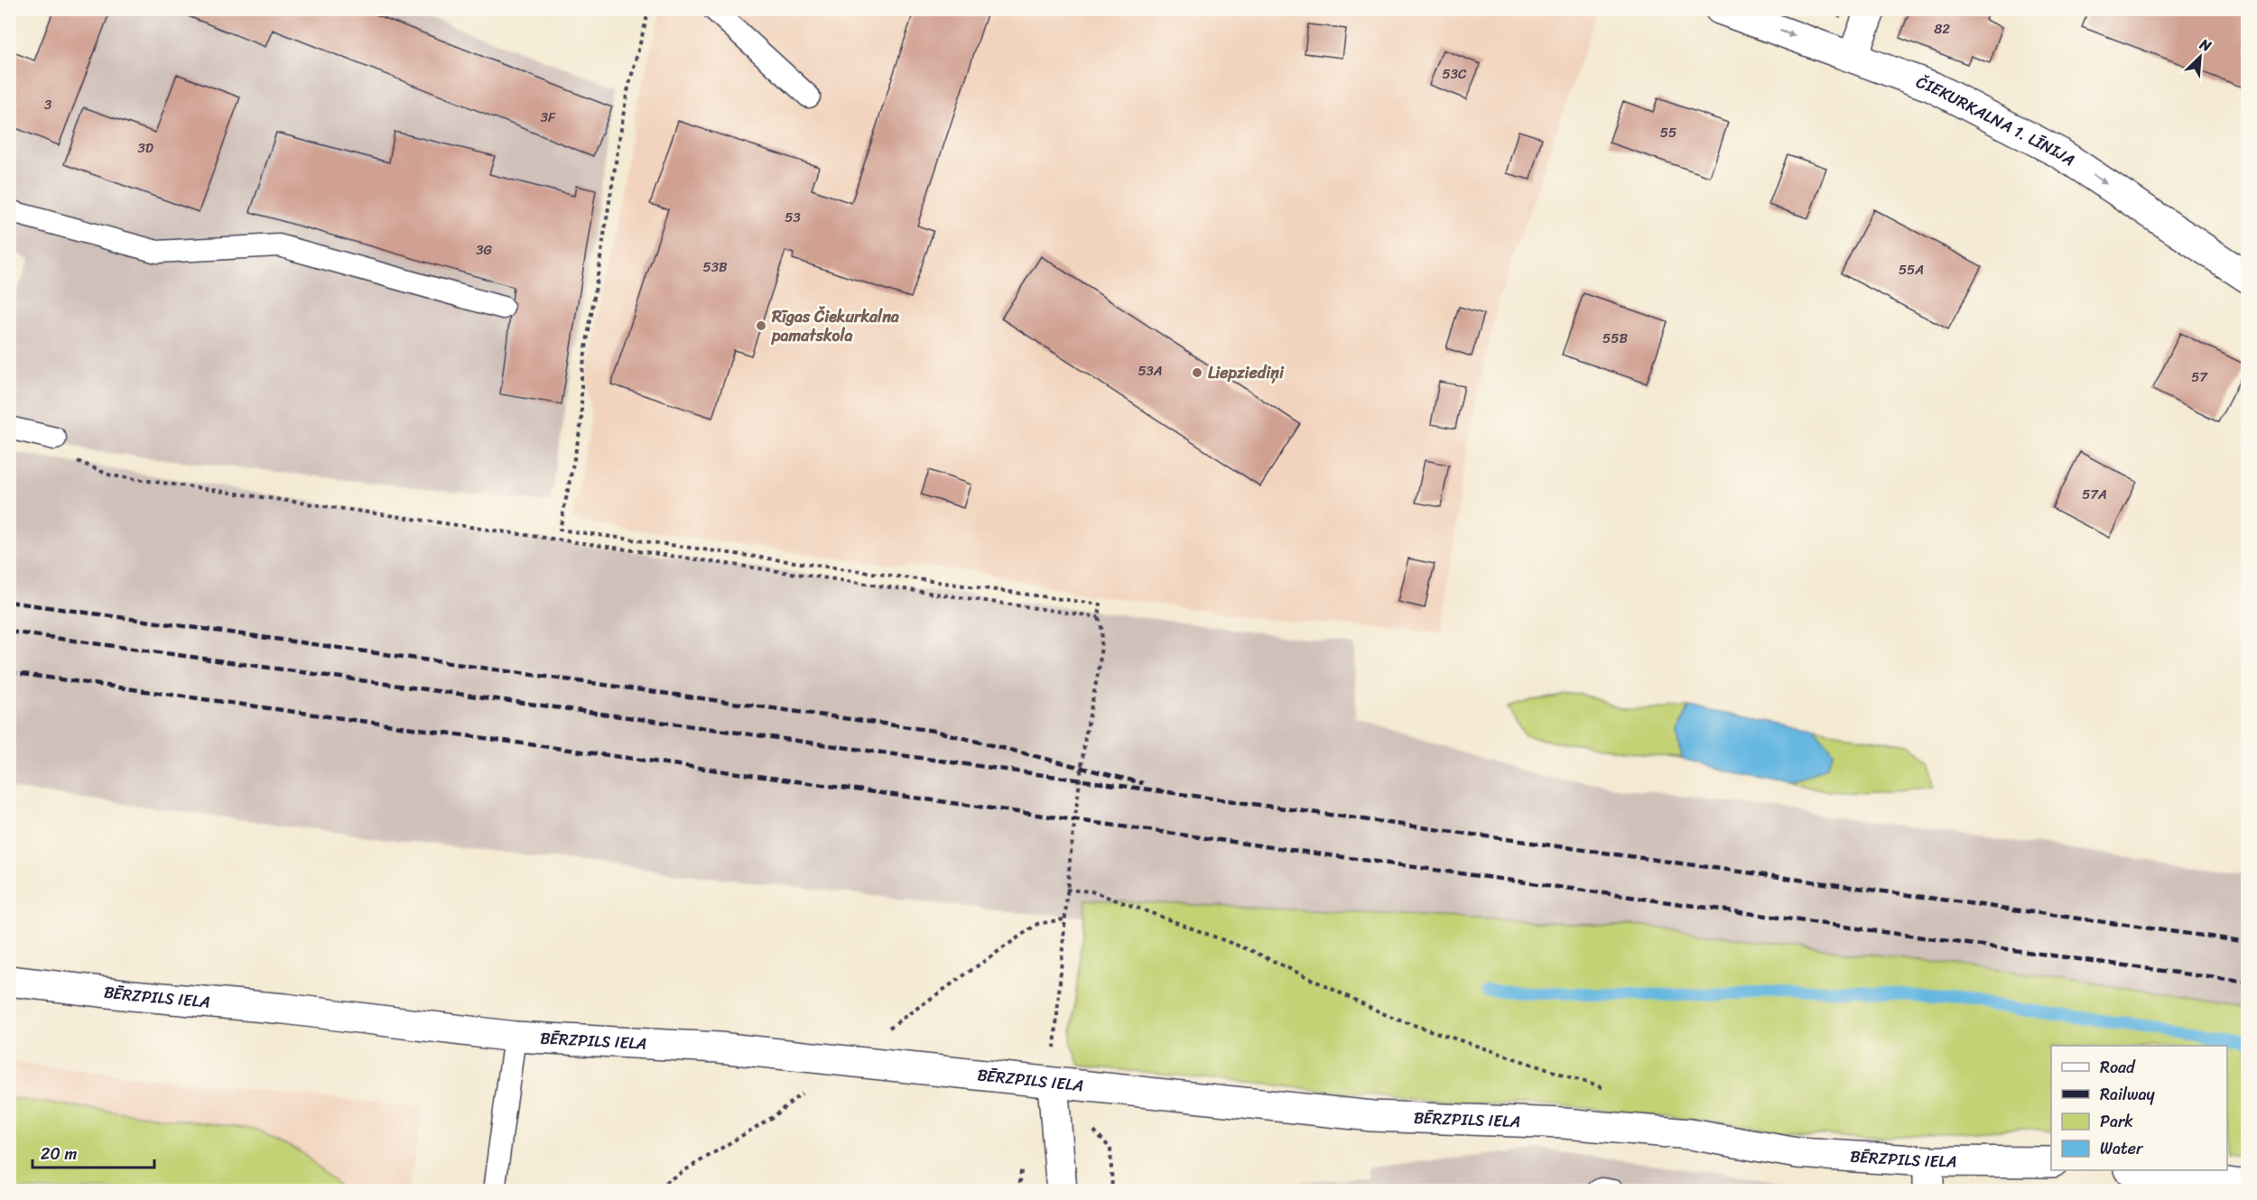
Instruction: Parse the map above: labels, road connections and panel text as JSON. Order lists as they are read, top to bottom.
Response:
{
  "streets": {
    "street": ["ČIEKURKALNA 1. LĪNIJA", "BĒRZPILS IELA"]
  },
  "one_way": ["ČIEKURKALNA 1. LĪNIJA"],
  "places": ["Rīgas Čiekurkalna pamatskola", "Liepziediņi"],
  "house_numbers": [
    "82",
    "53C",
    "3",
    "3F",
    "55",
    "3D",
    "53",
    "3G",
    "53B",
    "55A",
    "55B",
    "53A",
    "57",
    "57A"
  ],
  "legend": [
    "Road",
    "Railway",
    "Park",
    "Water"
  ],
  "scale_bar": "20 m",
  "north": "top right"
}
